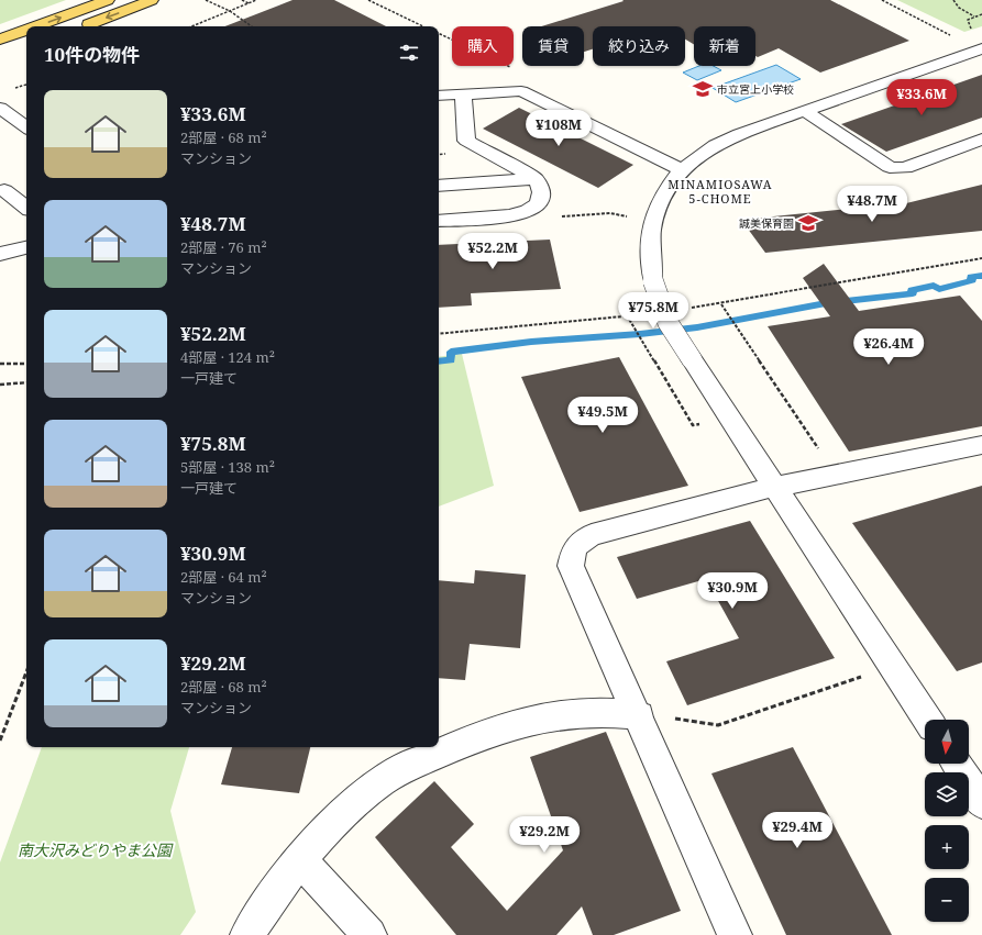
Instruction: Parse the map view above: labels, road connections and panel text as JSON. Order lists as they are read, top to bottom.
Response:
{
  "districts": ["MINAMIOSAWA 5-CHOME"],
  "parks": ["南大沢みどりやま公園"],
  "places": {
    "school or university": ["市立宮上小学校", "誠美保育園"]
  },
  "north": "bottom",
  "page": {
    "chip": [
      "購入",
      "賃貸",
      "絞り込み",
      "新着"
    ],
    "heading": "10件の物件",
    "price": [
      "¥33.6M",
      "¥108M",
      "¥48.7M",
      "¥52.2M",
      "¥75.8M",
      "¥26.4M",
      "¥49.5M",
      "¥30.9M",
      "¥29.4M",
      "¥29.2M"
    ],
    "list": [
      {
        "name": "¥33.6M",
        "note": "2部屋 · 68 m² · マンション"
      },
      {
        "name": "¥48.7M",
        "note": "2部屋 · 76 m² · マンション"
      },
      {
        "name": "¥52.2M",
        "note": "4部屋 · 124 m² · 一戸建て"
      },
      {
        "name": "¥75.8M",
        "note": "5部屋 · 138 m² · 一戸建て"
      },
      {
        "name": "¥30.9M",
        "note": "2部屋 · 64 m² · マンション"
      },
      {
        "name": "¥29.2M",
        "note": "2部屋 · 68 m² · マンション"
      }
    ],
    "map_buttons": ["+", "−"]
  }
}
